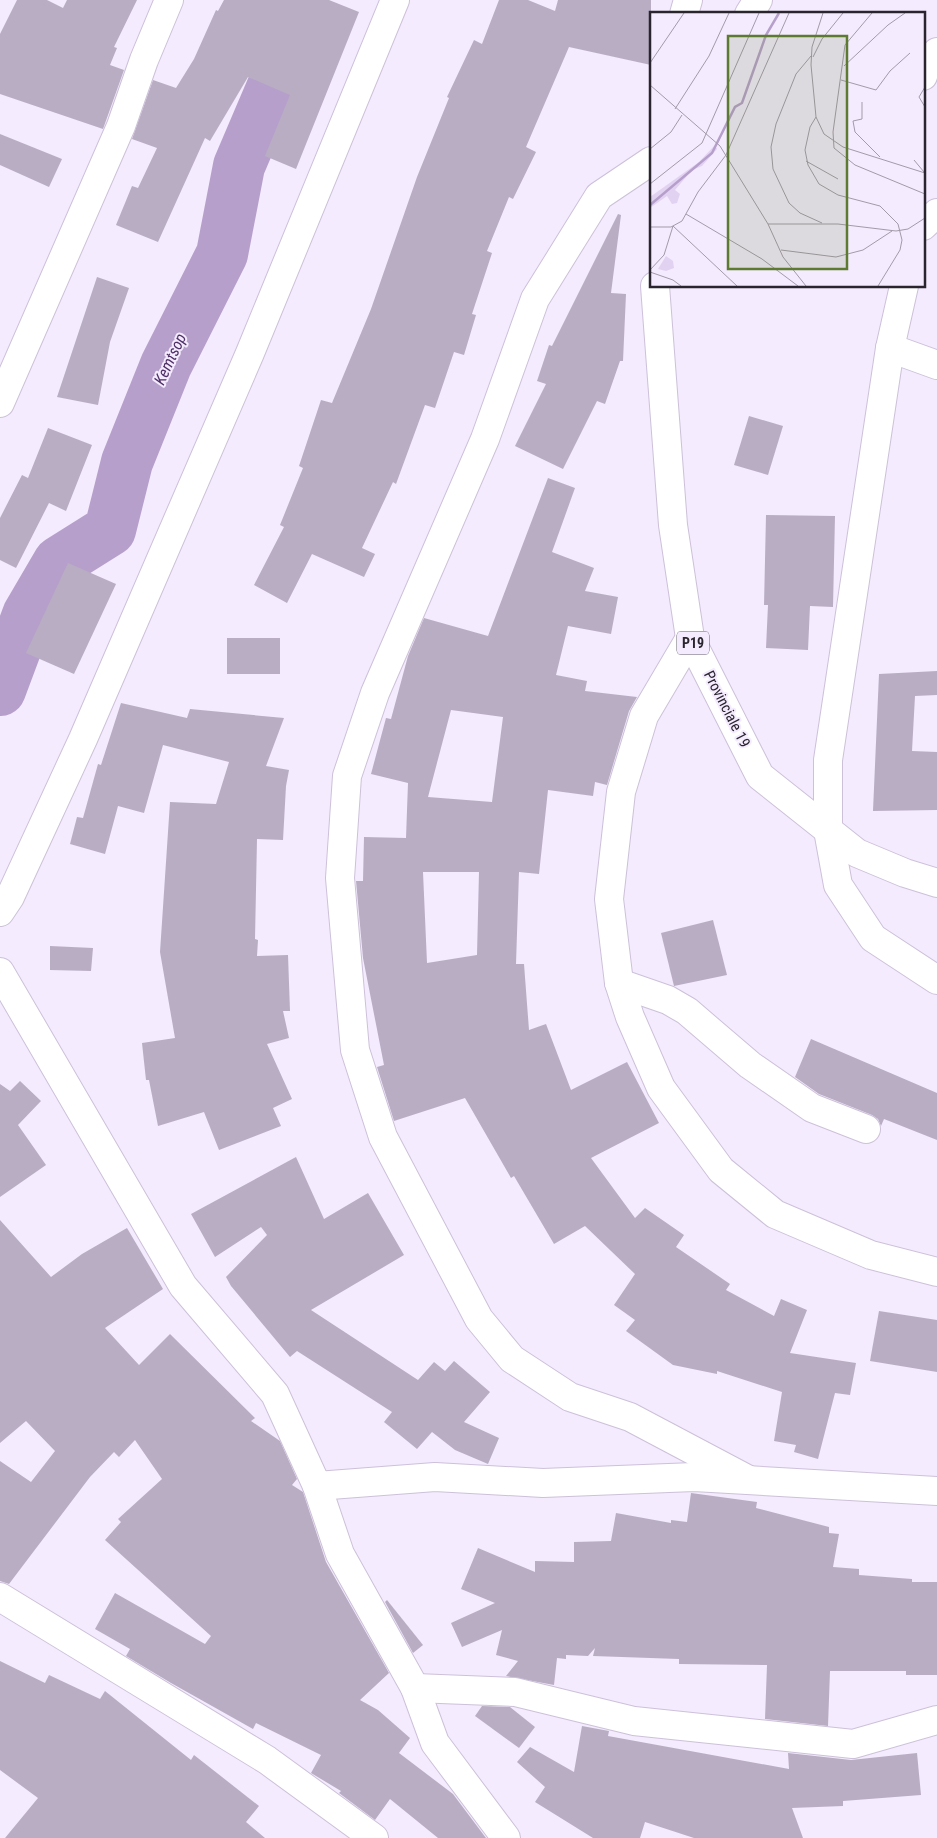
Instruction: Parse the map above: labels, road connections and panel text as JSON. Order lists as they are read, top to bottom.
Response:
{
  "streets": {
    "street": ["P19", "Provinciale 19"]
  },
  "water": ["Kemtsop"]
}
